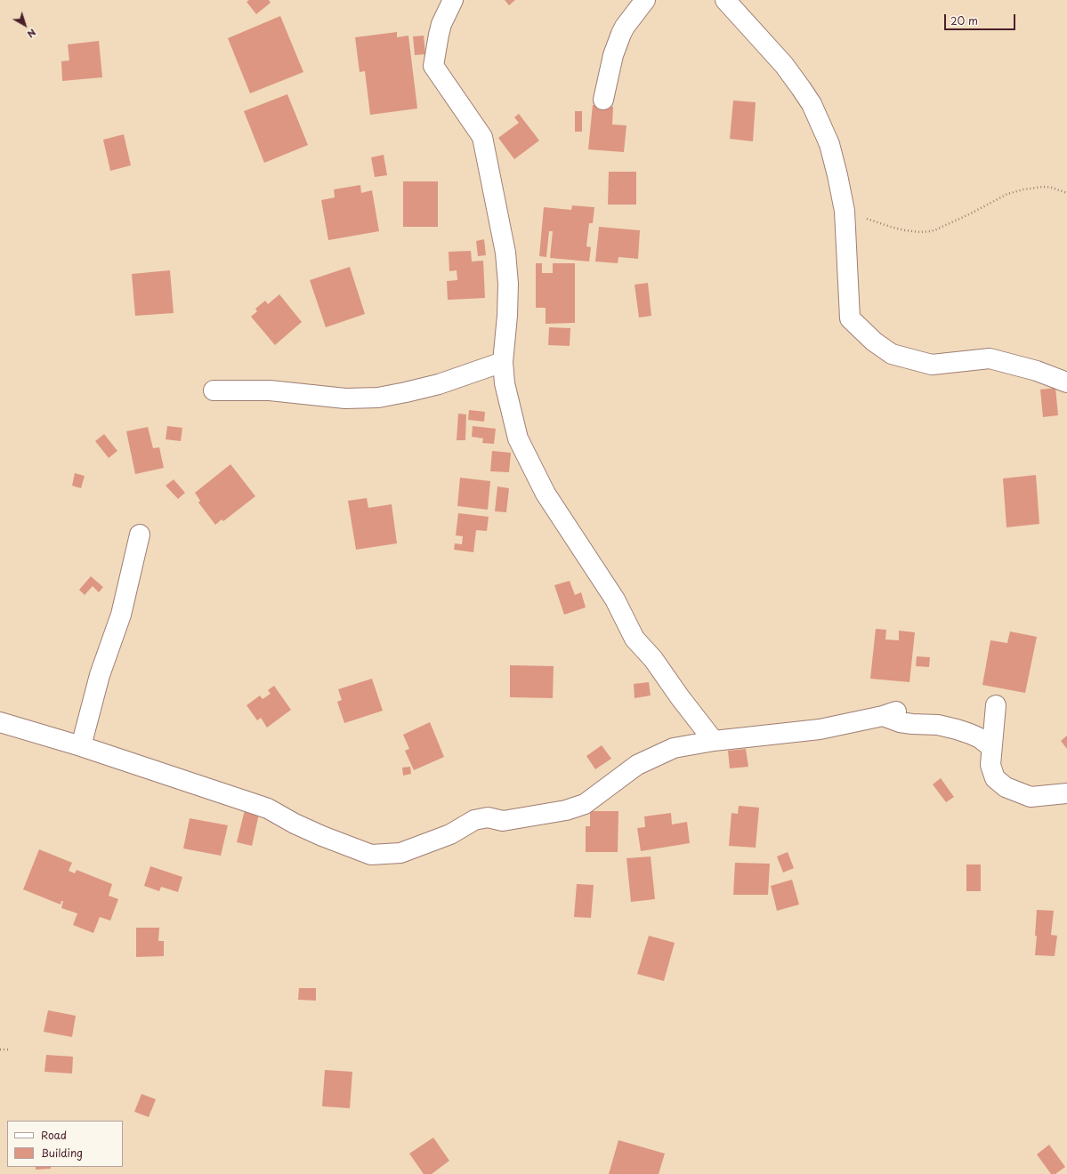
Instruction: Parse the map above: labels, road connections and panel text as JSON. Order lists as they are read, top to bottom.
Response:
{
  "legend": ["Road", "Building"],
  "scale_bar": "20 m",
  "north": "bottom right"
}
